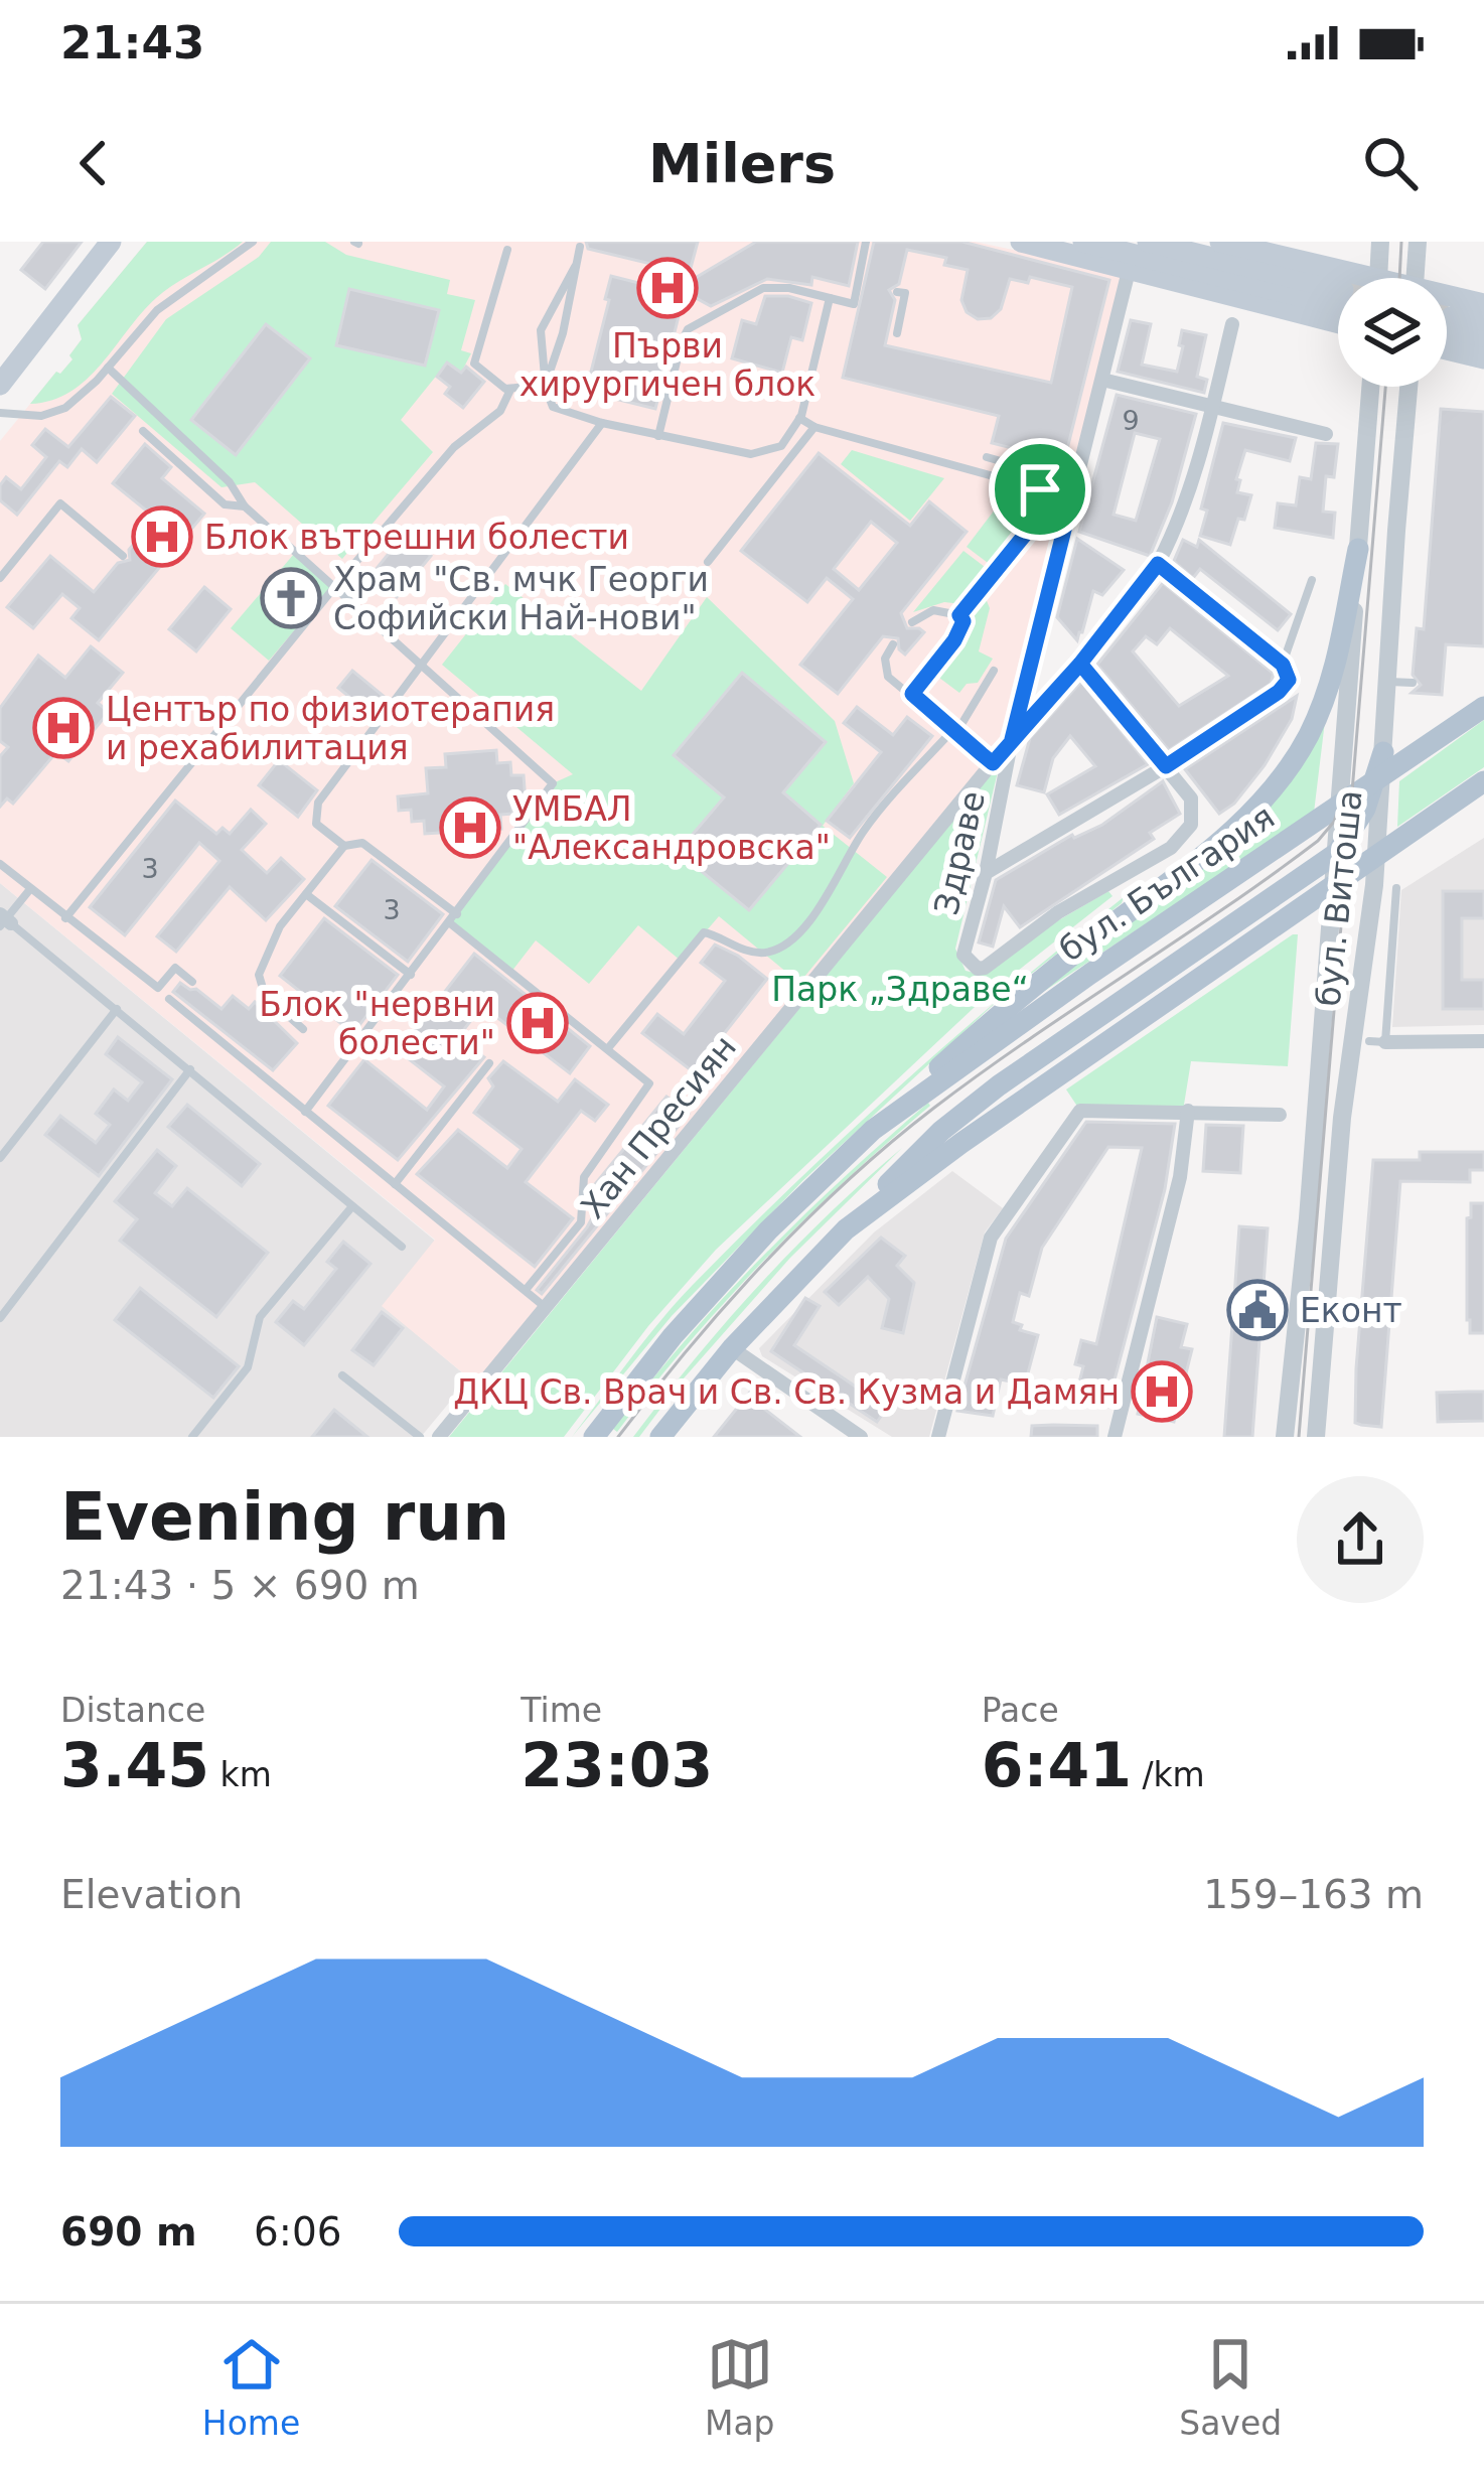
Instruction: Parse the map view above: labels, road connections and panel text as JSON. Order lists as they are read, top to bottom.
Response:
{
  "streets": {
    "main road": ["бул. България"],
    "street": ["Здраве", "бул. Витоша", "Хан Пресиян"]
  },
  "crossings": [
    ["Здраве", "Хан Пресиян"]
  ],
  "parks": ["Парк „Здраве“"],
  "places": {
    "hospital": [
      "Първи хирургичен блок",
      "Блок вътрешни болести",
      "Център по физиотерапия и рехабилитация",
      "УМБАЛ \"Александровска\"",
      "Блок \"нервни болести\"",
      "ДКЦ Св. Врач и Св. Св. Кузма и Дамян"
    ],
    "church": ["Храм \"Св. мчк Георги Софийски Най-нови\""],
    "public building": ["Еконт"]
  },
  "house_numbers": ["9", "3", "3"],
  "page": {
    "status": "21:43",
    "header": "Milers",
    "heading": ["Evening run", "21:43 · 5 × 690 m"],
    "stats": [
      ["Distance", "3.45 km"],
      ["Time", "23:03"],
      ["Pace", "6:41 /km"]
    ],
    "chart": ["Elevation", "159–163 m"],
    "list": [
      {
        "name": "690 m",
        "note": "6:06"
      }
    ],
    "tabs": ["Home", "Map", "Saved"]
  }
}
